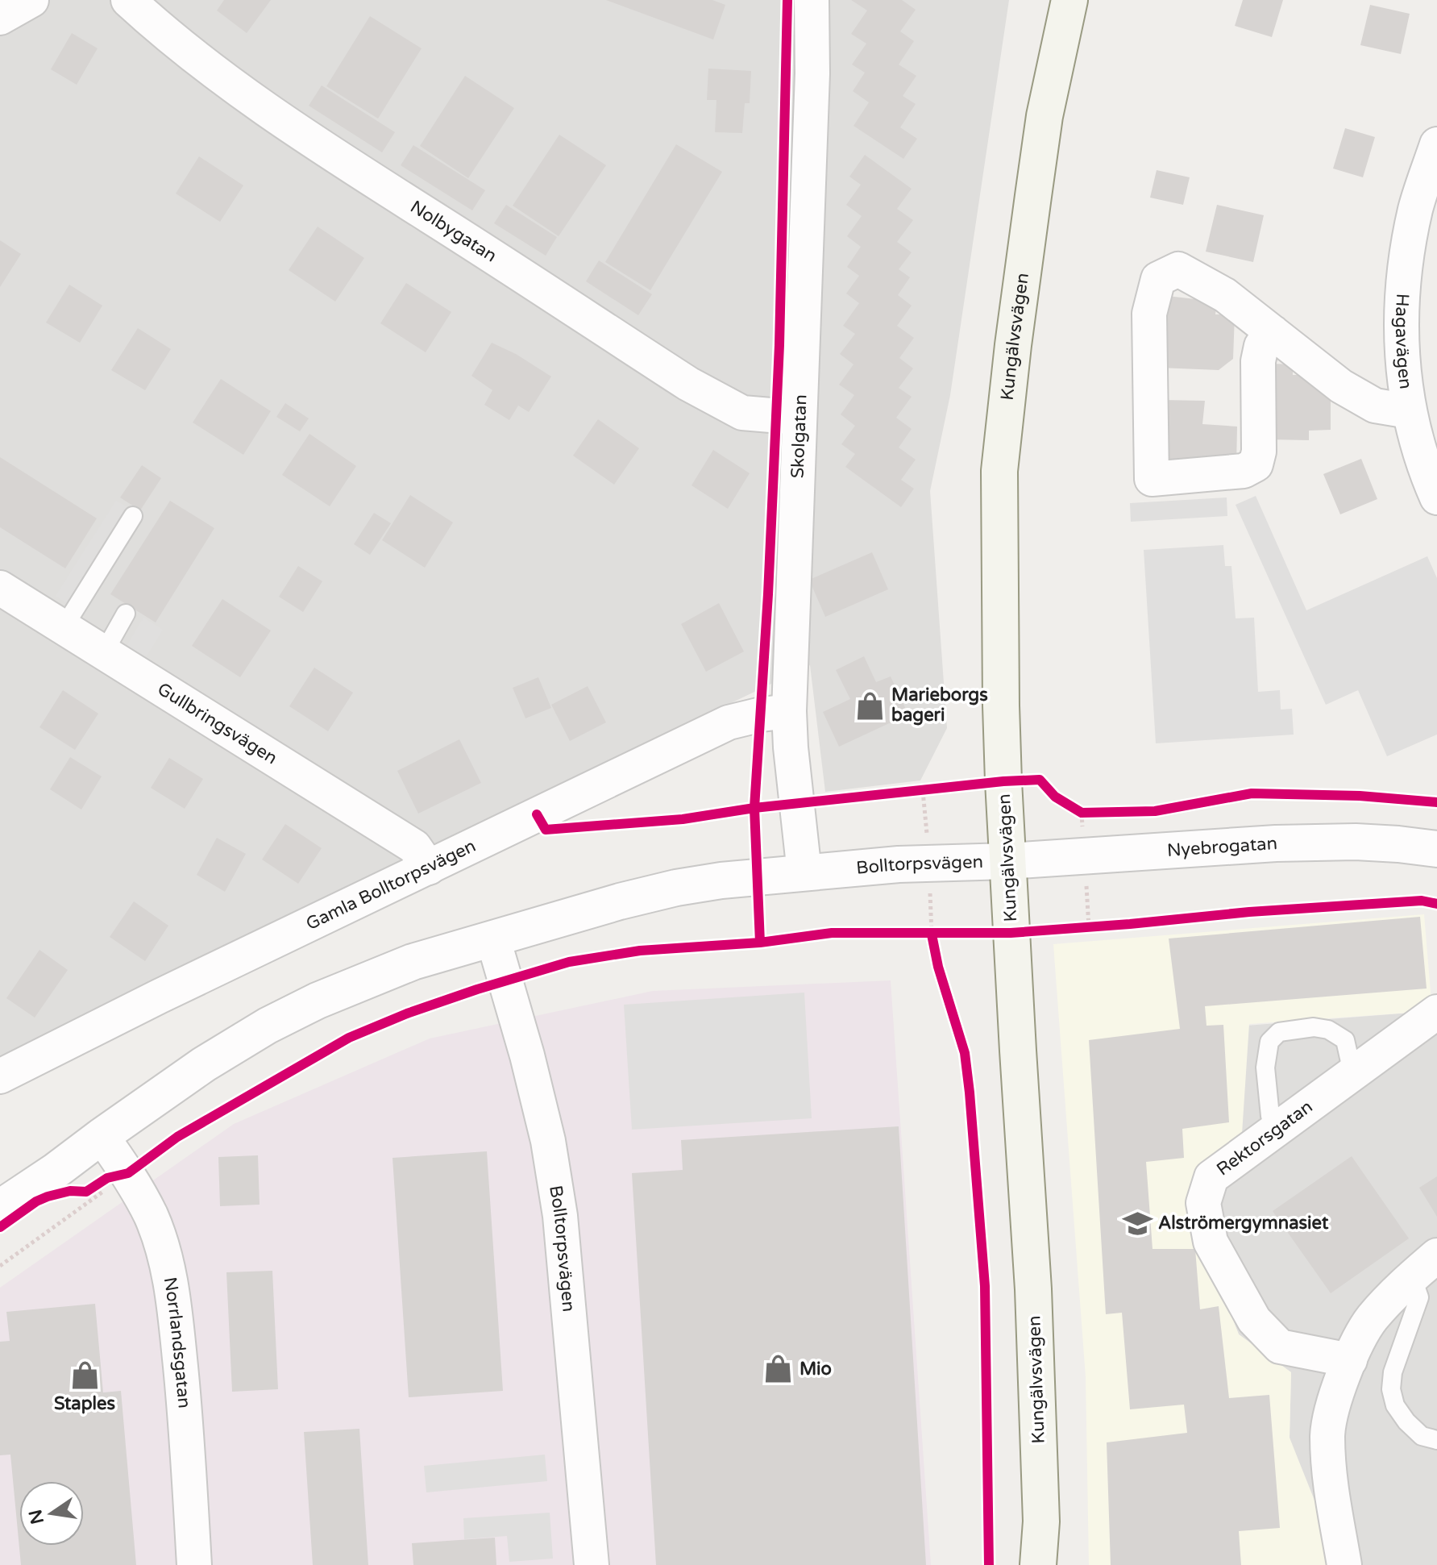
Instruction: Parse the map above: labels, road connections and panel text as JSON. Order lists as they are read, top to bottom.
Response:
{
  "streets": {
    "main road": ["Kungälvsvägen"],
    "street": [
      "Nolbygatan",
      "Hagavägen",
      "Skolgatan",
      "Gullbringsvägen",
      "Nyebrogatan",
      "Bolltorpsvägen",
      "Gamla Bolltorpsvägen",
      "Rektorsgatan",
      "Norrlandsgatan"
    ]
  },
  "crossings": [
    ["Nolbygatan", "Skolgatan"],
    ["Kungälvsvägen", "Nyebrogatan"],
    ["Kungälvsvägen", "Bolltorpsvägen"],
    ["Skolgatan", "Bolltorpsvägen"],
    ["Skolgatan", "Gamla Bolltorpsvägen"],
    ["Gullbringsvägen", "Gamla Bolltorpsvägen"],
    ["Nyebrogatan", "Bolltorpsvägen"],
    ["Bolltorpsvägen", "Norrlandsgatan"]
  ],
  "places": {
    "shop": ["Marieborgs bageri", "Mio", "Staples"],
    "school or university": ["Alströmergymnasiet"]
  },
  "north": "left"
}
